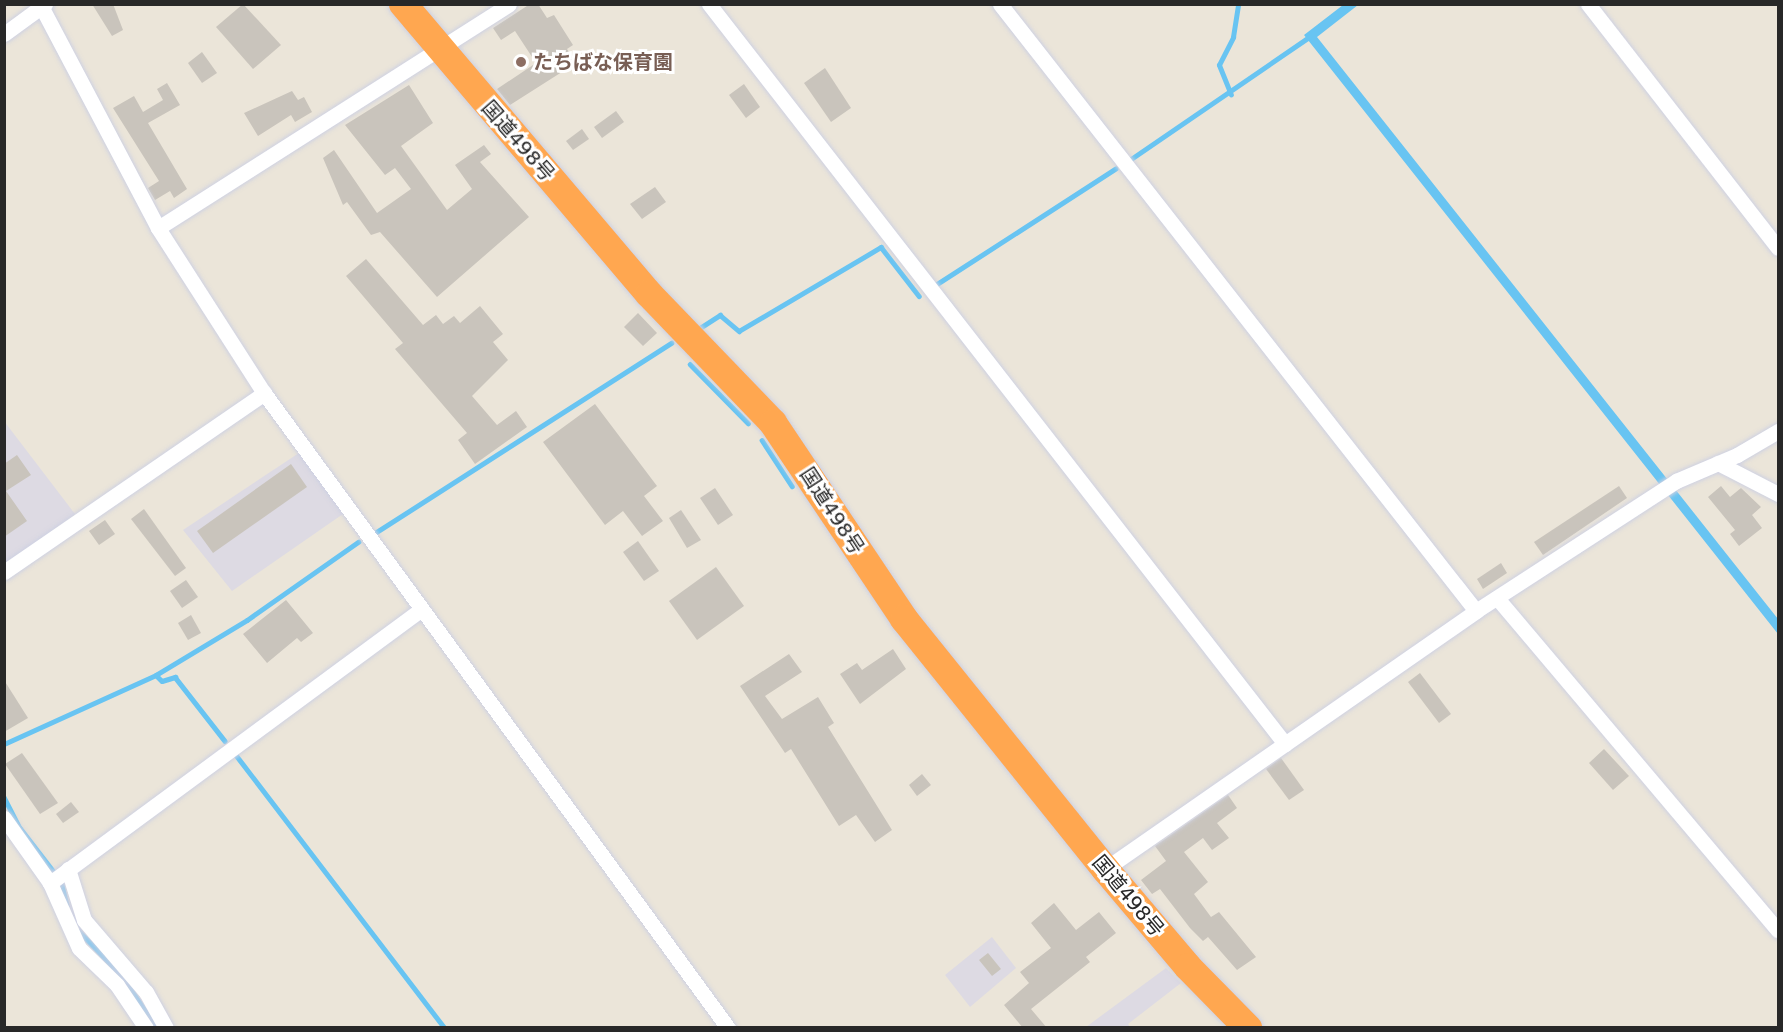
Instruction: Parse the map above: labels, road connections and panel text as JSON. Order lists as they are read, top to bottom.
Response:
{
  "streets": {
    "highway": ["国道498号"]
  },
  "places": ["たちばな保育園"]
}
